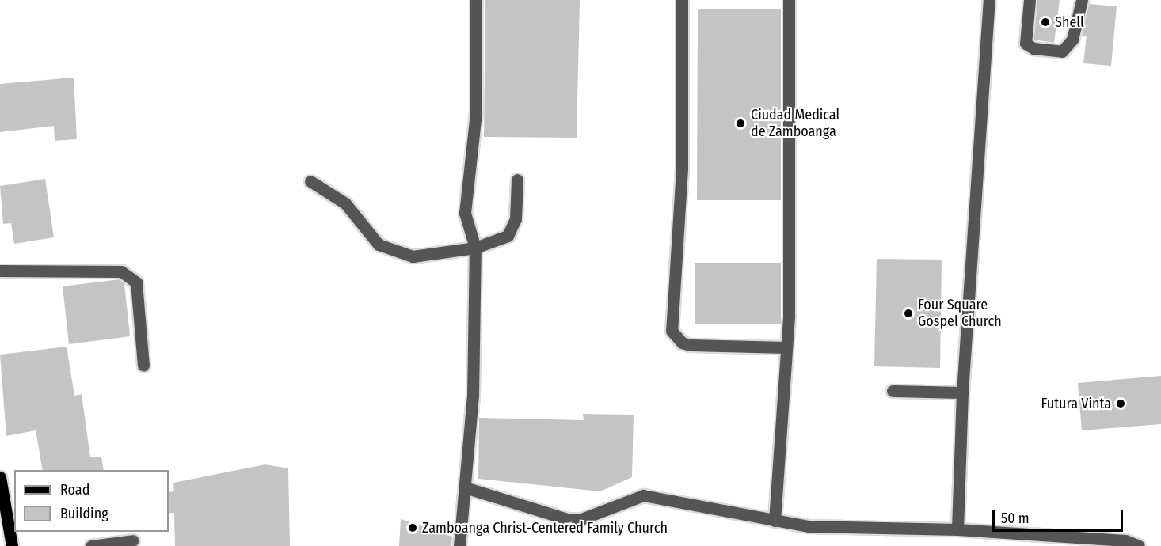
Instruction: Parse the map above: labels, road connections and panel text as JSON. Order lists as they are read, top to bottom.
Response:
{
  "places": [
    "Shell",
    "Ciudad Medical de Zamboanga",
    "Four Square Gospel Church",
    "Futura Vinta",
    "Zamboanga Christ-Centered Family Church"
  ],
  "legend": ["Road", "Building"],
  "scale_bar": "50 m"
}
